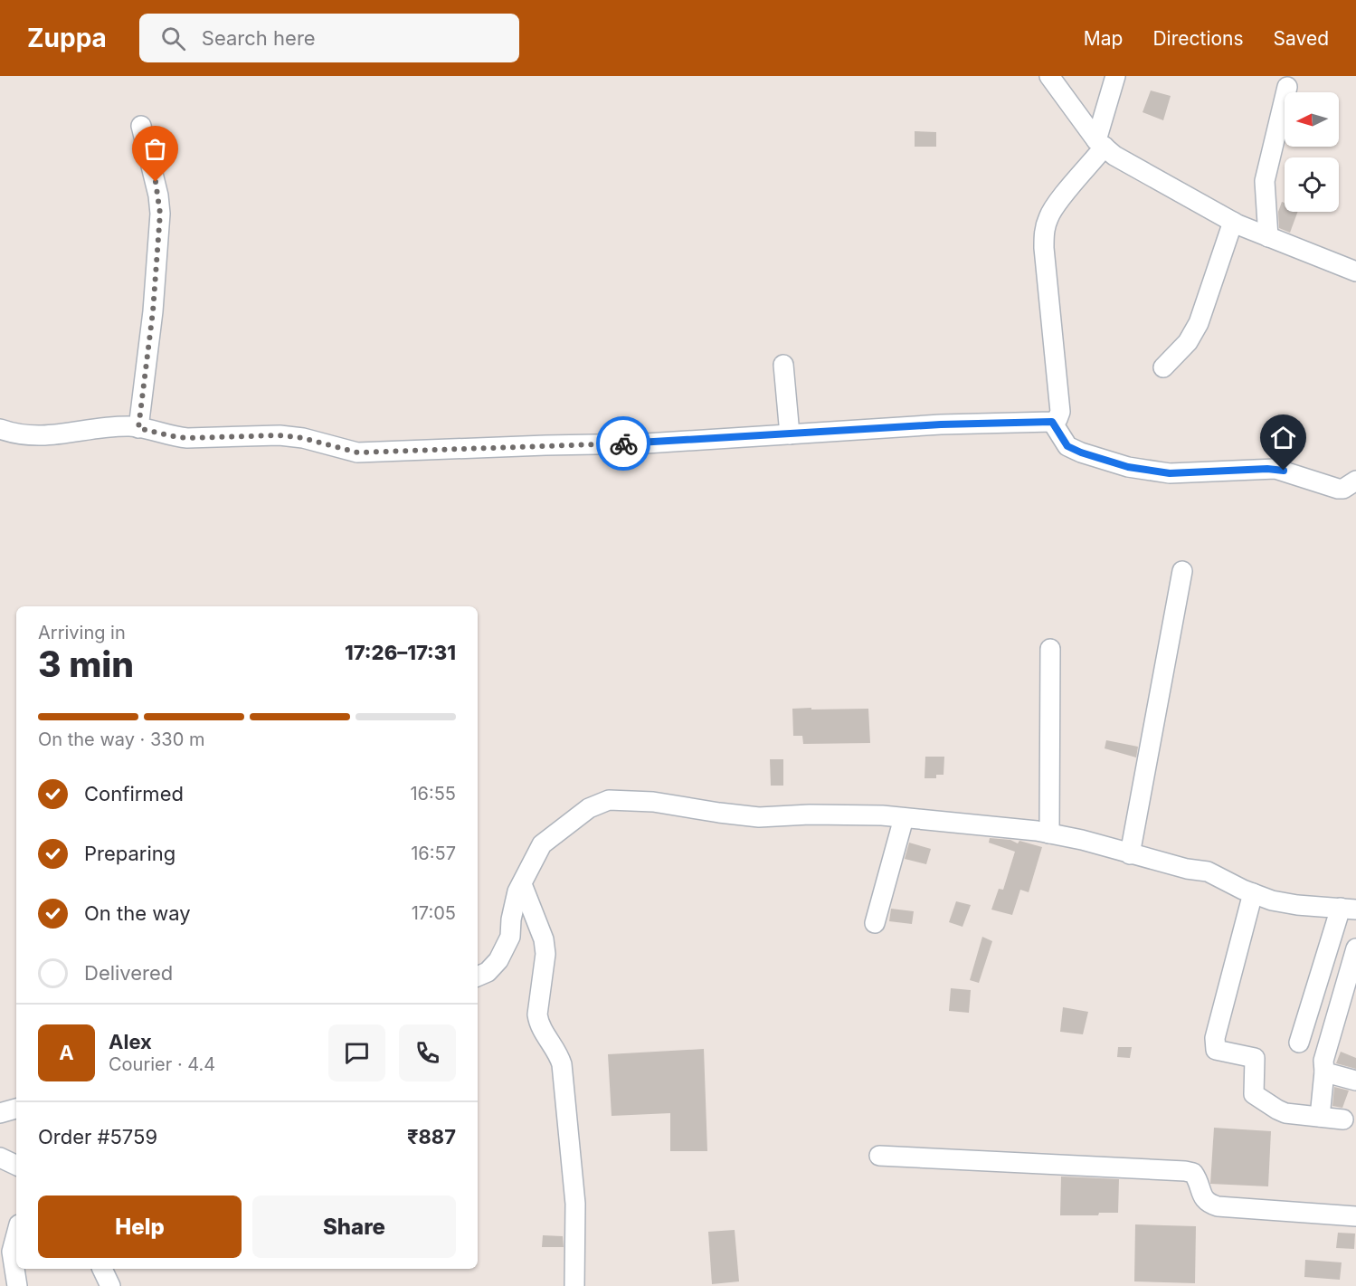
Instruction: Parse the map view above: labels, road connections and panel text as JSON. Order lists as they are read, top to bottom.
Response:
{
  "north": "left",
  "page": {
    "header": "Zuppa",
    "search": "Search here",
    "nav": ["Map", "Directions", "Saved"],
    "heading": ["3 min", "Arriving in", "17:26–17:31"],
    "panel": [
      "Alex",
      "Courier · 4.4",
      "Order #5759",
      "₹887"
    ],
    "bar": "On the way · 330 m",
    "list": [
      ["Confirmed", "16:55"],
      ["Preparing", "16:57"],
      ["On the way", "17:05"],
      "Delivered"
    ],
    "round": "A",
    "buttons": ["Help", "Share"]
  }
}
